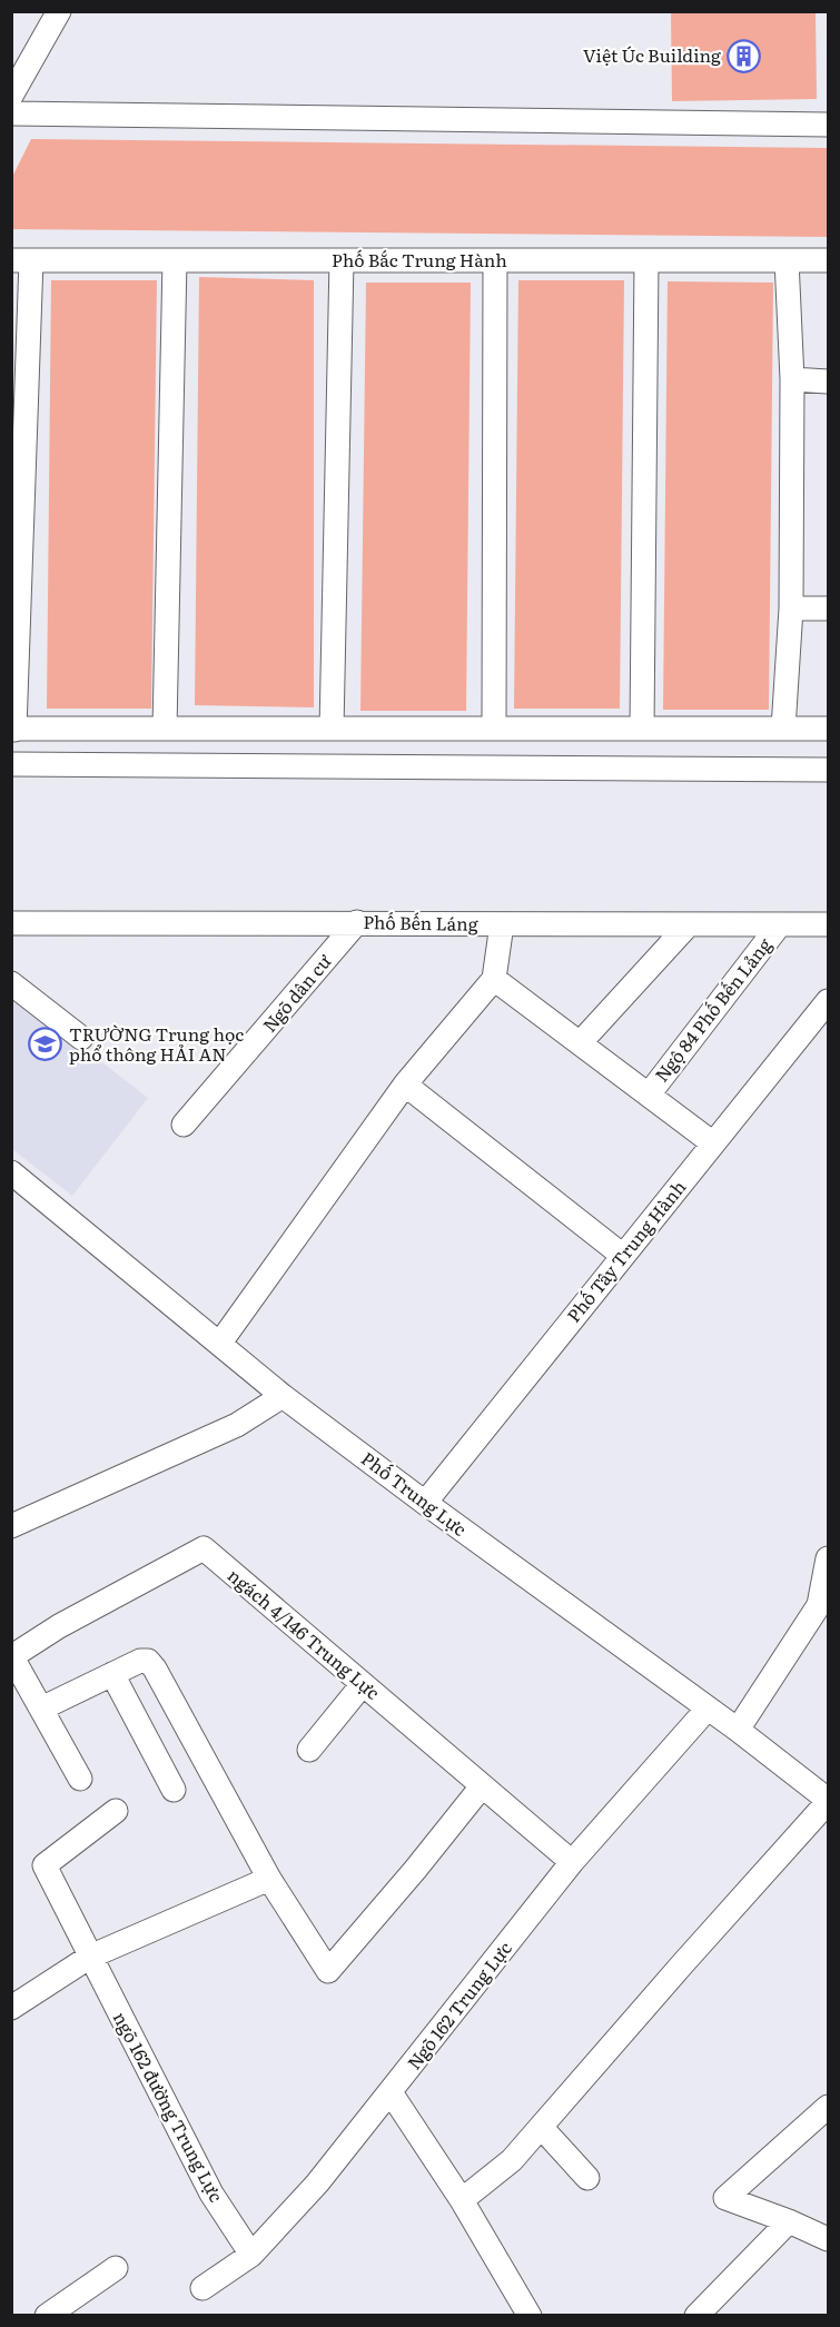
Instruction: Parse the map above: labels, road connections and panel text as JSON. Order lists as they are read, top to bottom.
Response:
{
  "streets": {
    "street": [
      "Phố Bắc Trung Hành",
      "Phố Bến Láng",
      "Ngõ dân cư",
      "Ngộ 84 Phố Bến Lảng",
      "Phố Tây Trung Hành",
      "Phố Trung Lực",
      "ngách 4/146 Trung Lực",
      "Ngõ 162 Trung Lực",
      "ngõ 162 đường Trung Lực"
    ]
  },
  "crossings": [
    ["Phố Bến Láng", "Ngõ dân cư"],
    ["Phố Bến Láng", "Ngộ 84 Phố Bến Lảng"],
    ["Phố Tây Trung Hành", "Phố Trung Lực"],
    ["Phố Trung Lực", "Ngõ 162 Trung Lực"],
    ["ngách 4/146 Trung Lực", "Ngõ 162 Trung Lực"],
    ["Ngõ 162 Trung Lực", "ngõ 162 đường Trung Lực"]
  ],
  "places": {
    "building": ["Việt Úc Building"],
    "school or university": ["TRƯỜNG Trung học phổ thông HẢI AN"]
  }
}
